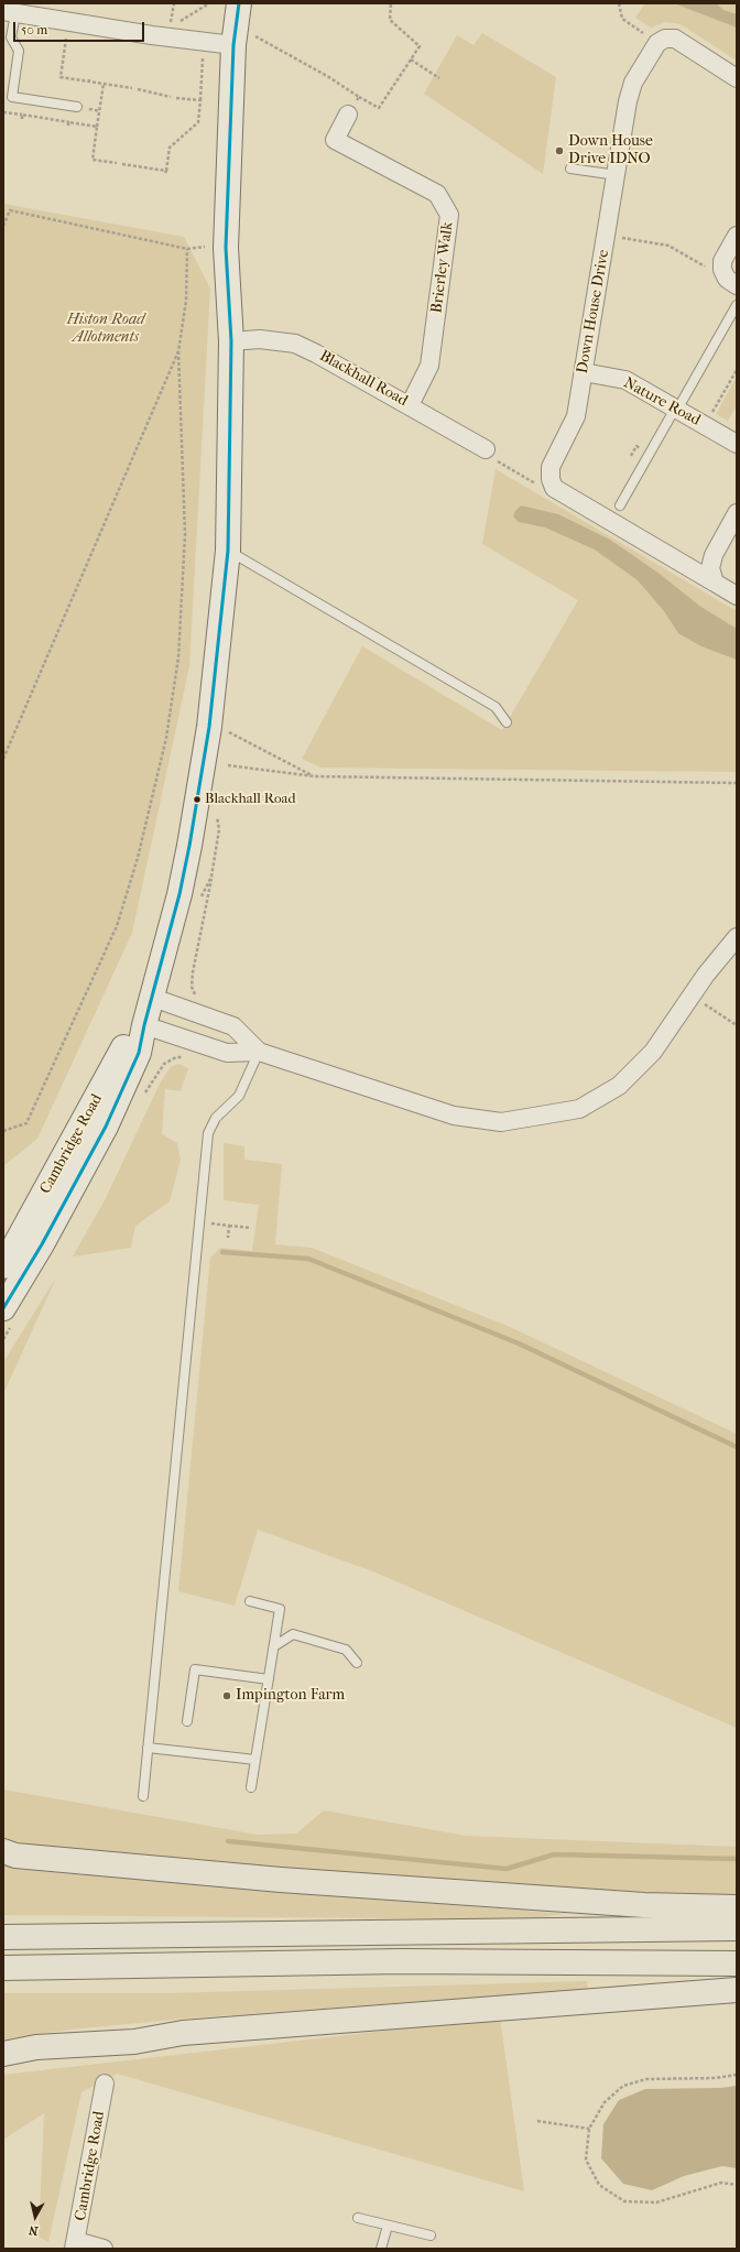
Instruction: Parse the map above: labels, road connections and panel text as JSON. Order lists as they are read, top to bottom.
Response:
{
  "streets": {
    "main road": ["Cambridge Road"],
    "street": [
      "Brierley Walk",
      "Down House Drive",
      "Blackhall Road",
      "Nature Road"
    ]
  },
  "crossings": [
    ["Brierley Walk", "Blackhall Road"],
    ["Down House Drive", "Nature Road"],
    ["Blackhall Road", "Cambridge Road"]
  ],
  "parks": ["Histon Road Allotments"],
  "places": ["Down House Drive IDNO", "Blackhall Road", "Impington Farm"],
  "scale_bar": "50 m",
  "north": "bottom"
}
